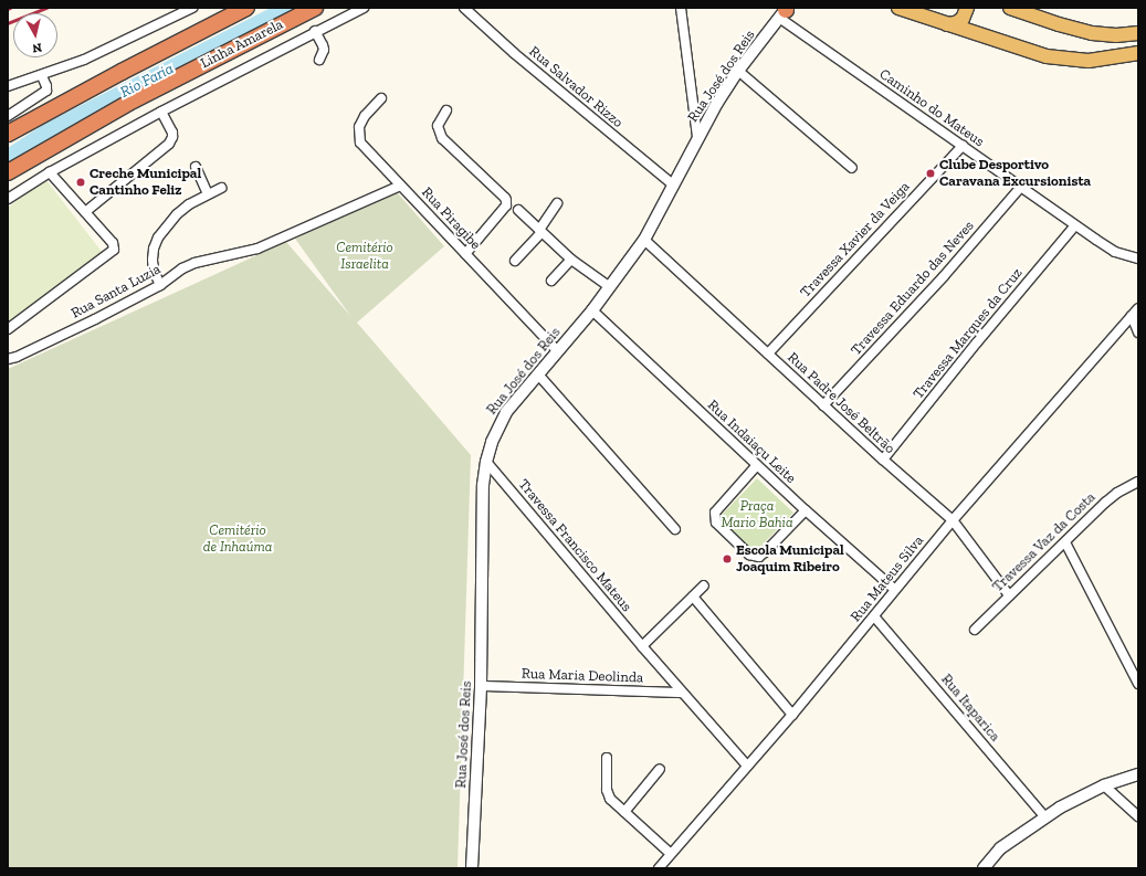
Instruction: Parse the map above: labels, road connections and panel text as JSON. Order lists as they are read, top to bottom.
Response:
{
  "streets": {
    "highway": ["Linha Amarela"],
    "street": [
      "Rua José dos Reis",
      "Rua Salvador Rizzo",
      "Caminho do Mateus",
      "Rua Piragibe",
      "Travessa Xavier da Veiga",
      "Travessa Eduardo das Neves",
      "Rua Santa Luzia",
      "Travessa Marques da Cruz",
      "Rua Padre José Beltrão",
      "Rua Indaiaçu Leite",
      "Travessa Vaz da Costa",
      "Travessa Francisco Mateus",
      "Rua Mateus Silva",
      "Rua Maria Deolinda",
      "Rua Itaparica"
    ]
  },
  "crossings": [
    ["Rua José dos Reis", "Rua Salvador Rizzo"],
    ["Rua José dos Reis", "Caminho do Mateus"],
    ["Rua José dos Reis", "Rua Piragibe"],
    ["Rua José dos Reis", "Rua Padre José Beltrão"],
    ["Rua José dos Reis", "Rua Indaiaçu Leite"],
    ["Rua José dos Reis", "Travessa Francisco Mateus"],
    ["Rua José dos Reis", "Rua Maria Deolinda"],
    ["Caminho do Mateus", "Travessa Xavier da Veiga"],
    ["Caminho do Mateus", "Travessa Eduardo das Neves"],
    ["Caminho do Mateus", "Travessa Marques da Cruz"],
    ["Rua Piragibe", "Rua Santa Luzia"],
    ["Travessa Xavier da Veiga", "Rua Padre José Beltrão"],
    ["Travessa Eduardo das Neves", "Rua Padre José Beltrão"],
    ["Travessa Marques da Cruz", "Rua Padre José Beltrão"],
    ["Rua Padre José Beltrão", "Travessa Vaz da Costa"],
    ["Rua Padre José Beltrão", "Rua Mateus Silva"],
    ["Rua Indaiaçu Leite", "Rua Mateus Silva"],
    ["Travessa Francisco Mateus", "Rua Mateus Silva"],
    ["Travessa Francisco Mateus", "Rua Maria Deolinda"],
    ["Rua Mateus Silva", "Rua Itaparica"]
  ],
  "water": ["Rio Faria"],
  "parks": ["Cemitério Israelita", "Praça Mario Bahia", "Cemitério de Inhaúma"],
  "places": ["Clube Desportivo Caravana Excursionista", "Creche Municipal Cantinho Feliz", "Escola Municipal Joaquim Ribeiro"],
  "north": "bottom"
}
